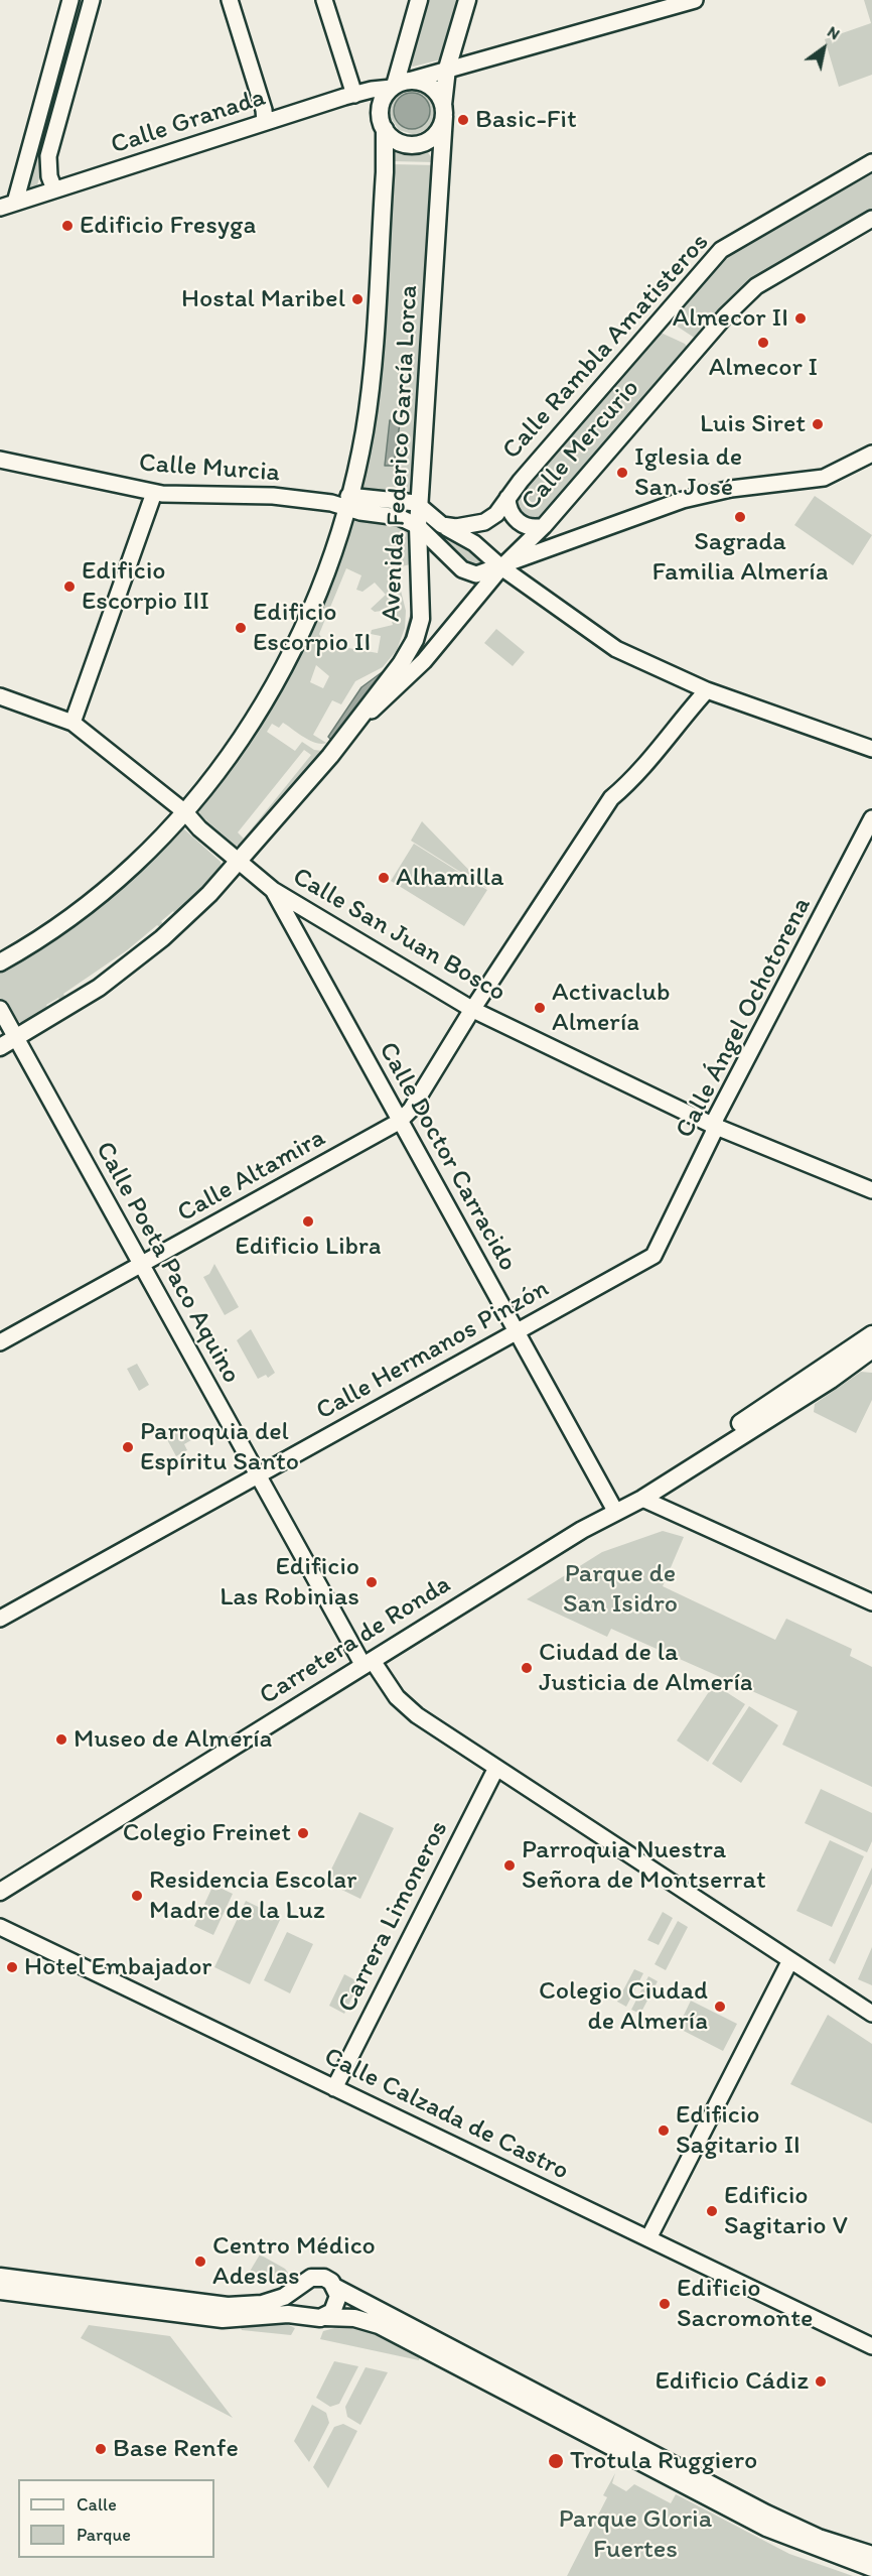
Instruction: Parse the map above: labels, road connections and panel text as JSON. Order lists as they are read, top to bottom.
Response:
{
  "streets": {
    "main road": ["Avenida Federico García Lorca", "Carretera de Ronda"],
    "street": [
      "Calle Granada",
      "Calle Rambla Amatisteros",
      "Calle Mercurio",
      "Calle Murcia",
      "Calle San Juan Bosco",
      "Calle Ángel Ochotorena",
      "Calle Doctor Carracido",
      "Calle Altamira",
      "Calle Poeta Paco Aquino",
      "Calle Hermanos Pinzón",
      "Carrera Limoneros",
      "Calle Calzada de Castro"
    ]
  },
  "crossings": [
    ["Calle Granada", "Avenida Federico García Lorca"],
    ["Calle Rambla Amatisteros", "Calle Mercurio"],
    ["Calle Mercurio", "Avenida Federico García Lorca"],
    ["Avenida Federico García Lorca", "Calle Murcia"],
    ["Avenida Federico García Lorca", "Calle San Juan Bosco"],
    ["Avenida Federico García Lorca", "Calle Poeta Paco Aquino"],
    ["Calle San Juan Bosco", "Calle Ángel Ochotorena"],
    ["Calle San Juan Bosco", "Calle Doctor Carracido"],
    ["Calle Ángel Ochotorena", "Calle Hermanos Pinzón"],
    ["Calle Doctor Carracido", "Calle Altamira"],
    ["Calle Doctor Carracido", "Calle Hermanos Pinzón"],
    ["Calle Doctor Carracido", "Carretera de Ronda"],
    ["Calle Altamira", "Calle Poeta Paco Aquino"],
    ["Calle Poeta Paco Aquino", "Calle Hermanos Pinzón"],
    ["Calle Poeta Paco Aquino", "Carretera de Ronda"],
    ["Calle Poeta Paco Aquino", "Carrera Limoneros"],
    ["Carrera Limoneros", "Calle Calzada de Castro"]
  ],
  "parks": ["Parque de San Isidro", "Parque Gloria Fuertes"],
  "places": [
    "Basic-Fit",
    "Edificio Fresyga",
    "Hostal Maribel",
    "Almecor II",
    "Almecor I",
    "Luis Siret",
    "Iglesia de San José",
    "Sagrada Familia Almería",
    "Edificio Escorpio III",
    "Edificio Escorpio II",
    "Alhamilla",
    "Activaclub Almería",
    "Edificio Libra",
    "Parroquia del Espíritu Santo",
    "Edificio Las Robinias",
    "Ciudad de la Justicia de Almería",
    "Museo de Almería",
    "Colegio Freinet",
    "Parroquia Nuestra Señora de Montserrat",
    "Residencia Escolar Madre de la Luz",
    "Hotel Embajador",
    "Colegio Ciudad de Almería",
    "Edificio Sagitario II",
    "Edificio Sagitario V",
    "Centro Médico Adeslas",
    "Edificio Sacromonte",
    "Edificio Cádiz",
    "Base Renfe",
    "Trotula Ruggiero"
  ],
  "legend": ["Calle", "Parque"],
  "north": "top right"
}
